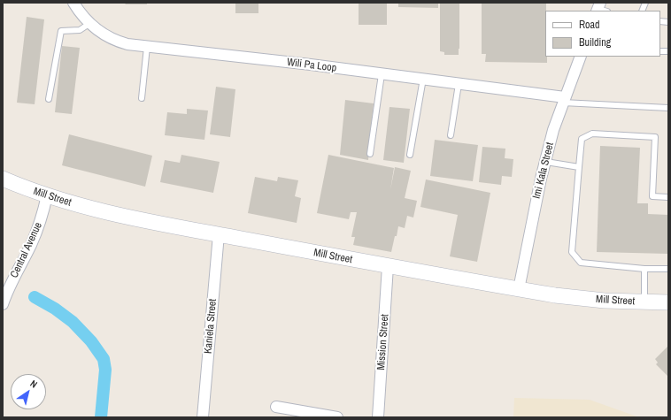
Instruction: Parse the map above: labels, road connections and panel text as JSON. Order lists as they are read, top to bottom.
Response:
{
  "streets": {
    "street": [
      "Wili Pa Loop",
      "Imi Kala Street",
      "Mill Street",
      "Central Avenue",
      "Kaniela Street",
      "Mission Street"
    ]
  },
  "crossings": [
    ["Wili Pa Loop", "Imi Kala Street"],
    ["Imi Kala Street", "Mill Street"],
    ["Mill Street", "Central Avenue"],
    ["Mill Street", "Kaniela Street"],
    ["Mill Street", "Mission Street"]
  ],
  "legend": ["Road", "Building"],
  "north": "top right"
}
